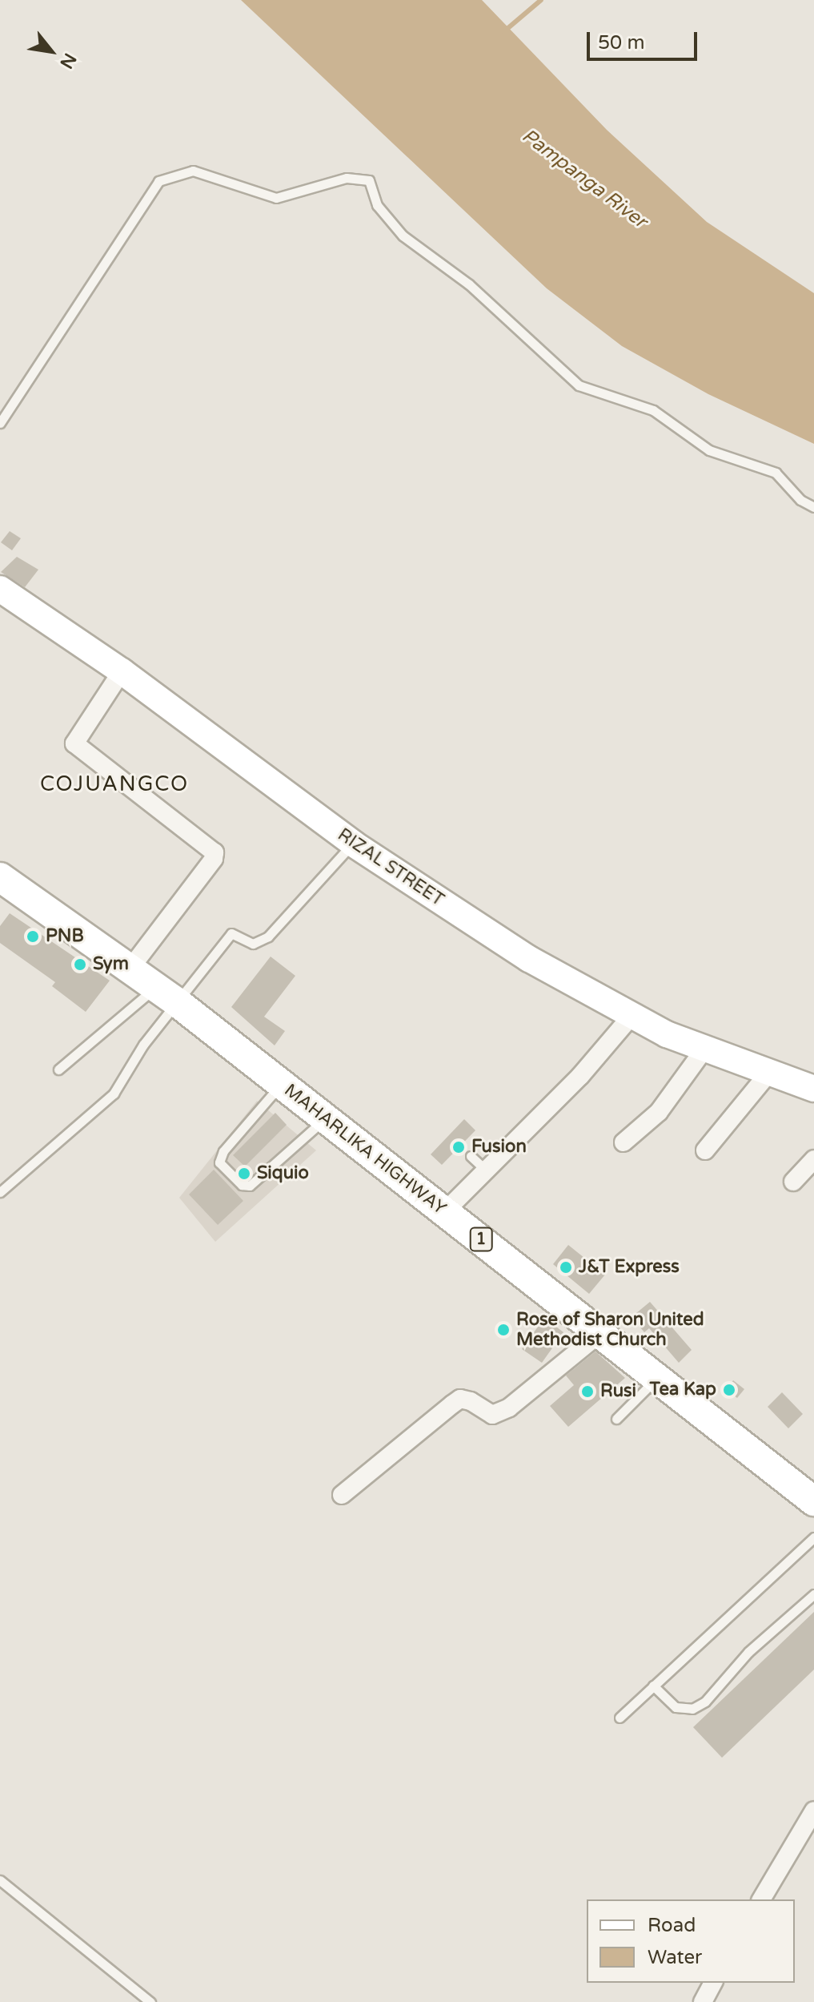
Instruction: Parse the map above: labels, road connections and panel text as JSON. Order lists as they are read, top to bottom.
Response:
{
  "streets": {
    "main road": ["MAHARLIKA HIGHWAY", "1"],
    "street": ["RIZAL STREET"]
  },
  "districts": ["COJUANGCO"],
  "water": ["Pampanga River"],
  "places": [
    "PNB",
    "Sym",
    "Fusion",
    "Siquio",
    "J&T Express",
    "Rose of Sharon United Methodist Church",
    "Tea Kap",
    "Rusi"
  ],
  "legend": ["Road", "Water"],
  "scale_bar": "50 m",
  "north": "bottom right"
}
